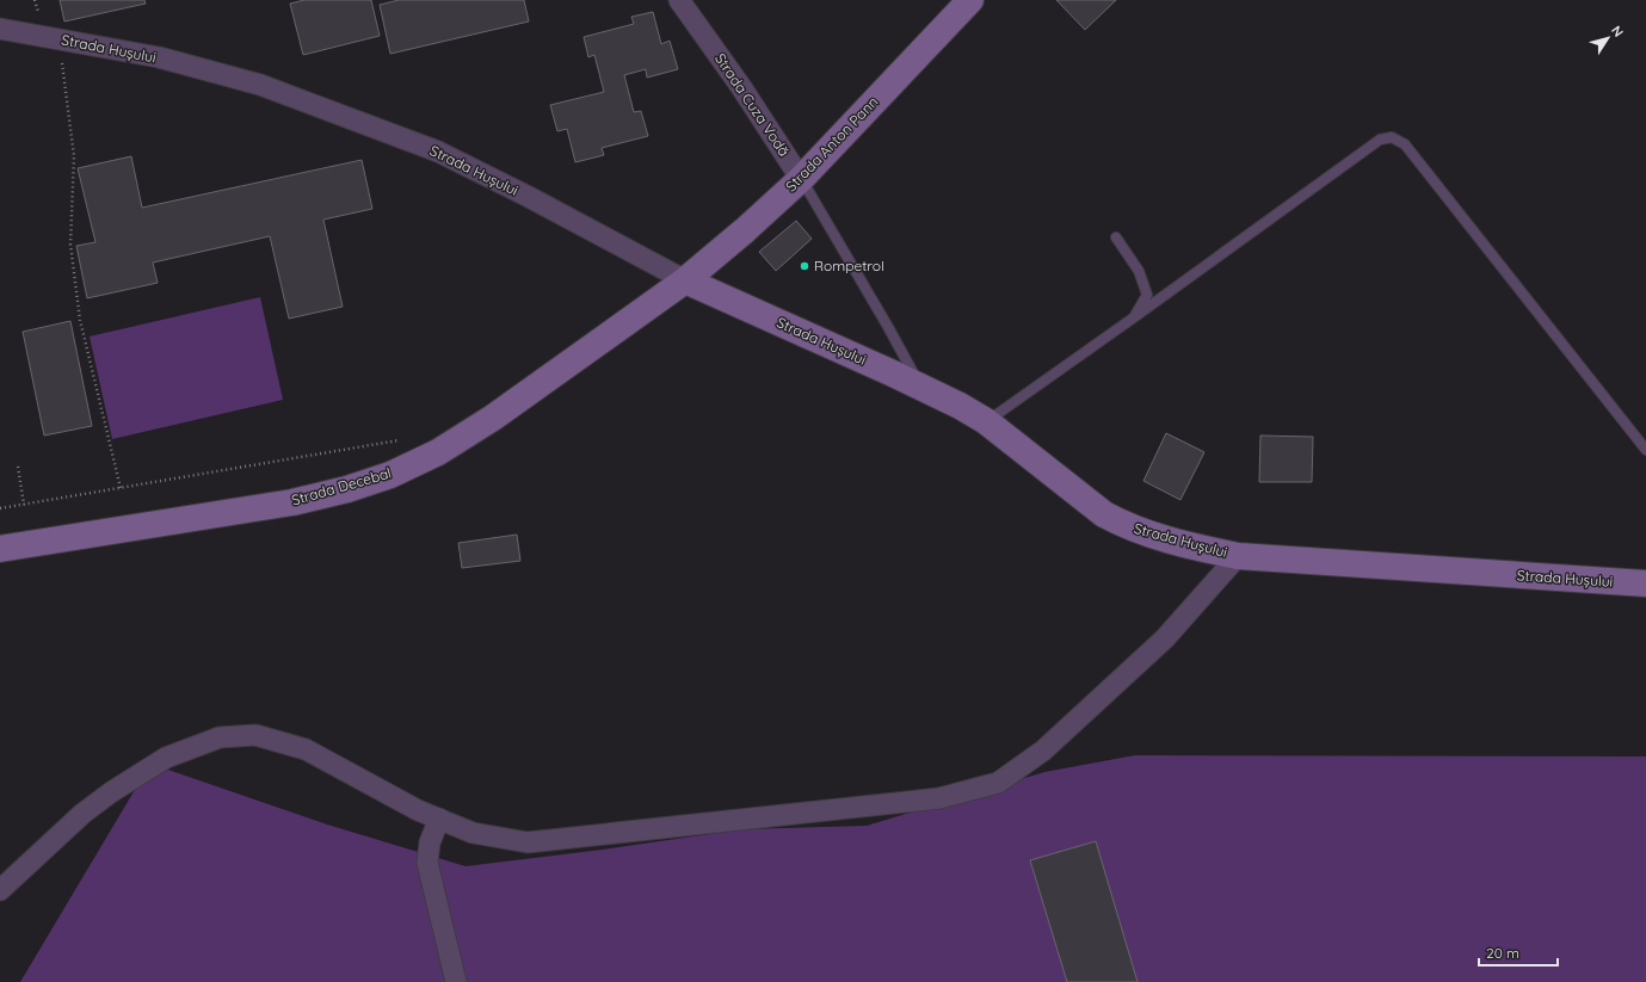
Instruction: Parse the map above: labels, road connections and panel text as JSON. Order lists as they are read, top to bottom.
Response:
{
  "streets": {
    "main road": ["Strada Hușului", "Strada Anton Pann", "Strada Decebal"],
    "street": ["Strada Cuza Vodă"]
  },
  "crossings": [
    ["Strada Hușului", "Strada Cuza Vodă"],
    ["Strada Hușului", "Strada Anton Pann"],
    ["Strada Hușului", "Strada Decebal"],
    ["Strada Cuza Vodă", "Strada Anton Pann"],
    ["Strada Anton Pann", "Strada Decebal"]
  ],
  "places": ["Rompetrol"],
  "scale_bar": "20 m",
  "north": "top right"
}
